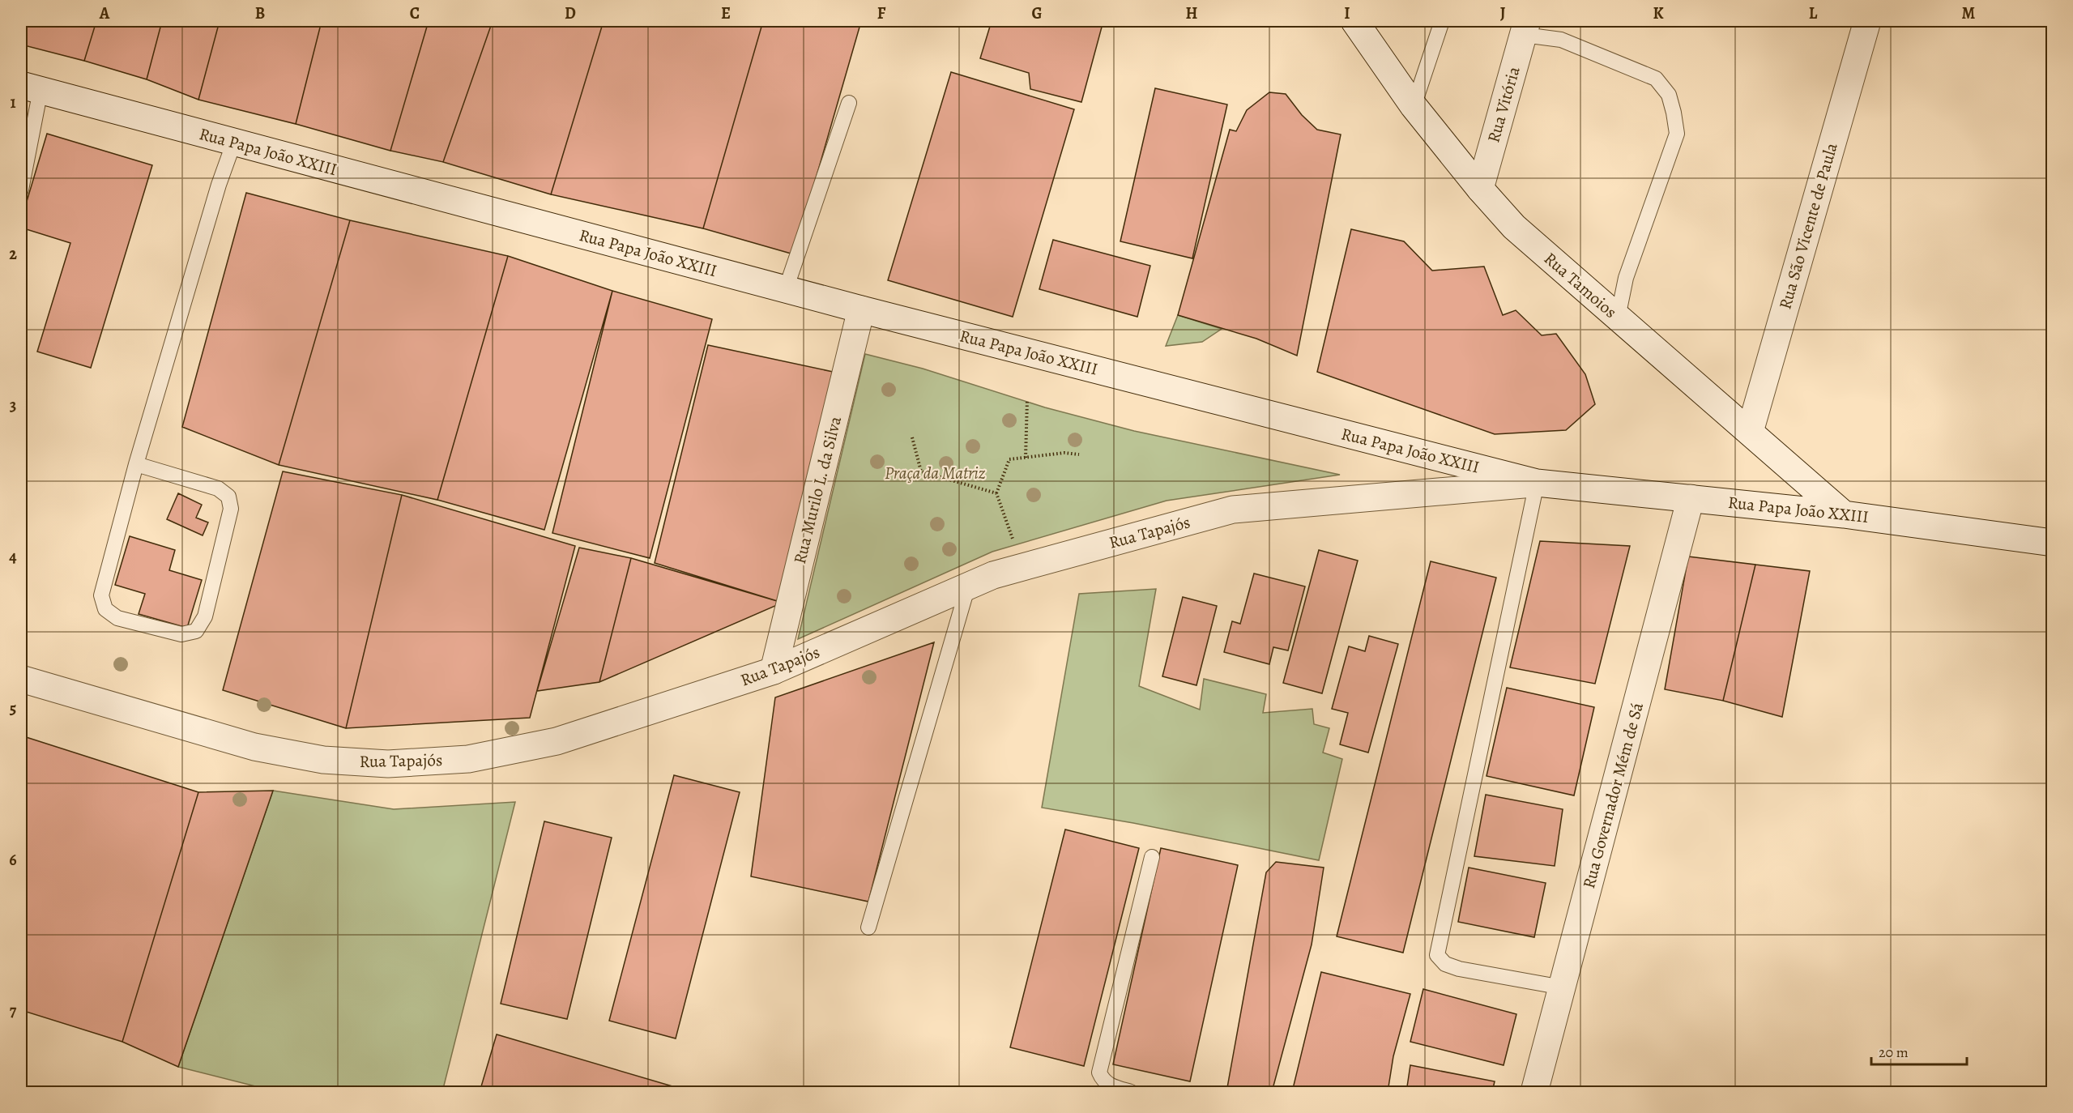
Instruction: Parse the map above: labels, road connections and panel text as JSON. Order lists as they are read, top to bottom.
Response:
{
  "streets": {
    "street": [
      "Rua Vitória",
      "Rua Papa João XXIII",
      "Rua São Vicente de Paula",
      "Rua Tamoios",
      "Rua Murilo L. da Silva",
      "Rua Tapajós",
      "Rua Governador Mém de Sá"
    ]
  },
  "crossings": [
    ["Rua Vitória", "Rua Tamoios"],
    ["Rua Papa João XXIII", "Rua Tamoios"],
    ["Rua Papa João XXIII", "Rua Murilo L. da Silva"],
    ["Rua Papa João XXIII", "Rua Tapajós"],
    ["Rua Papa João XXIII", "Rua Governador Mém de Sá"],
    ["Rua São Vicente de Paula", "Rua Tamoios"],
    ["Rua Murilo L. da Silva", "Rua Tapajós"]
  ],
  "parks": ["Praça da Matriz"],
  "scale_bar": "20 m",
  "grid": {
    "columns": [
      "A",
      "B",
      "C",
      "D",
      "E",
      "F",
      "G",
      "H",
      "I",
      "J",
      "K",
      "L",
      "M"
    ],
    "rows": [
      "1",
      "2",
      "3",
      "4",
      "5",
      "6",
      "7"
    ]
  }
}
